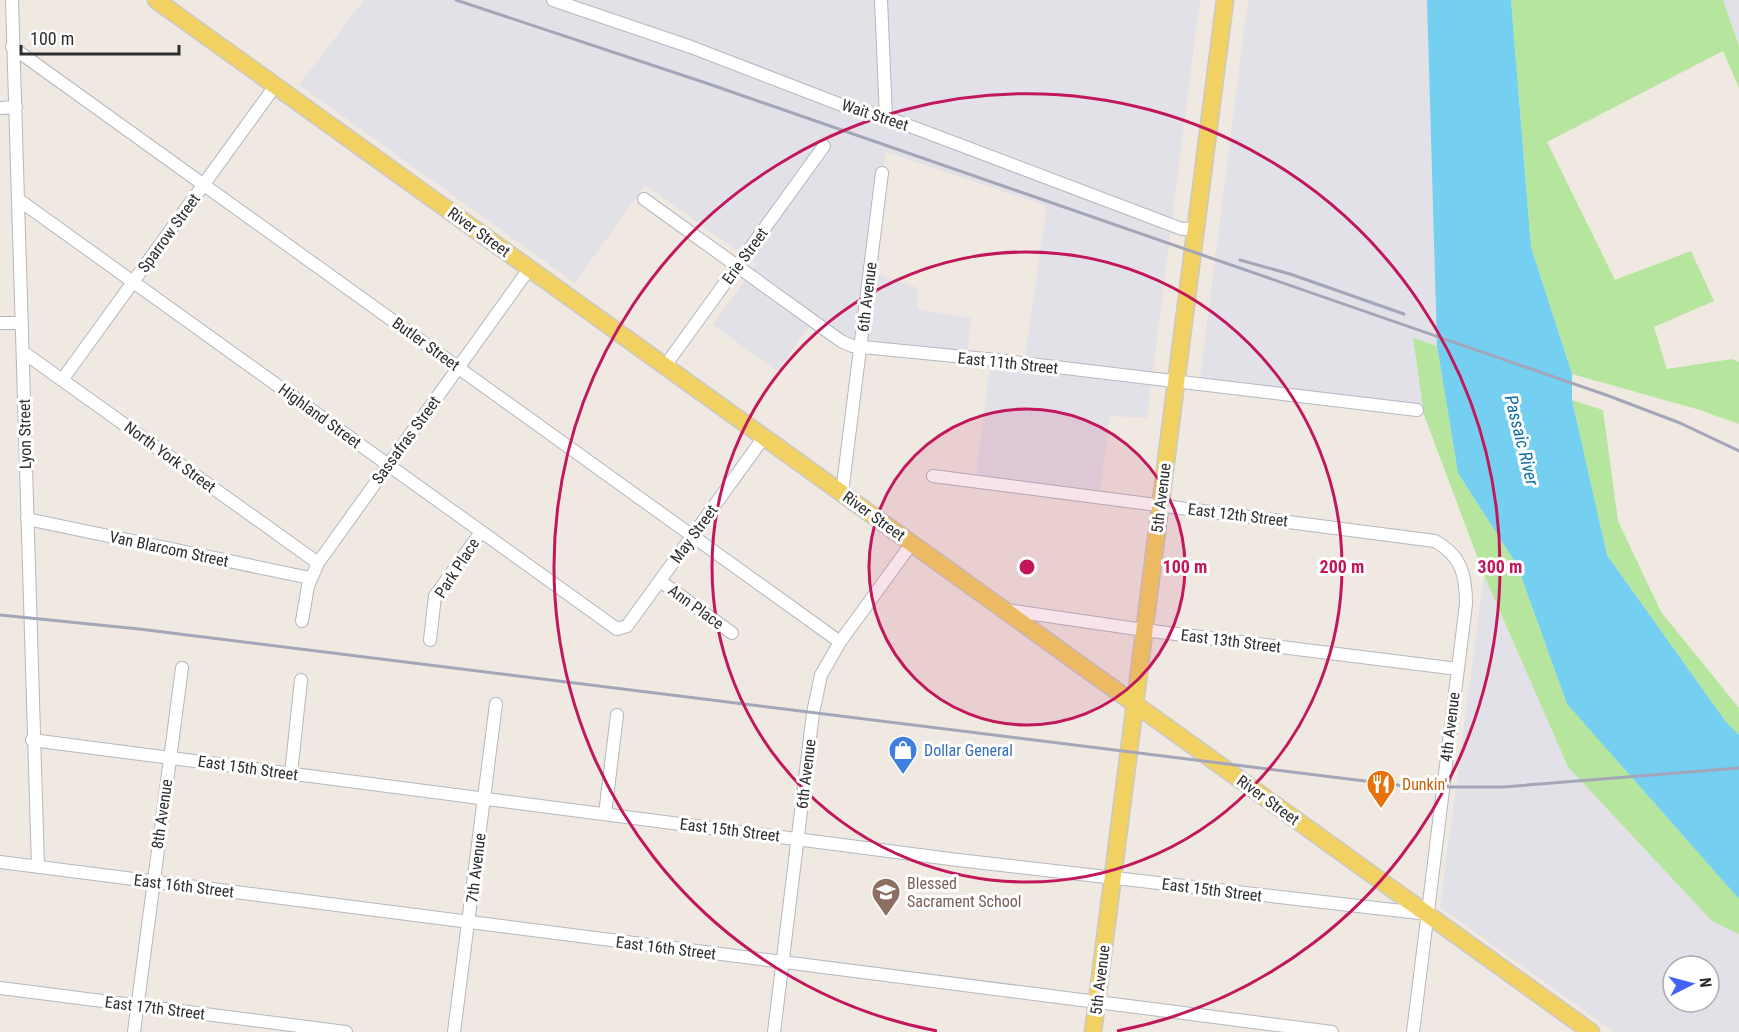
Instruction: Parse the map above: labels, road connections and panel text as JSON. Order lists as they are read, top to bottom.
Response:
{
  "streets": {
    "main road": ["River Street", "5th Avenue"],
    "street": [
      "Wait Street",
      "Sparrow Street",
      "Erie Street",
      "6th Avenue",
      "Butler Street",
      "East 11th Street",
      "Highland Street",
      "Lyon Street",
      "Sassafras Street",
      "North York Street",
      "East 12th Street",
      "May Street",
      "Van Blarcom Street",
      "Park Place",
      "Ann Place",
      "East 13th Street",
      "4th Avenue",
      "East 15th Street",
      "8th Avenue",
      "7th Avenue",
      "East 16th Street",
      "East 17th Street"
    ]
  },
  "crossings": [
    ["Wait Street", "5th Avenue"],
    ["River Street", "Sparrow Street"],
    ["River Street", "Erie Street"],
    ["River Street", "6th Avenue"],
    ["River Street", "Sassafras Street"],
    ["River Street", "5th Avenue"],
    ["River Street", "May Street"],
    ["River Street", "East 13th Street"],
    ["River Street", "4th Avenue"],
    ["River Street", "East 15th Street"],
    ["Sparrow Street", "Butler Street"],
    ["Sparrow Street", "Highland Street"],
    ["Sparrow Street", "North York Street"],
    ["Erie Street", "East 11th Street"],
    ["6th Avenue", "Butler Street"],
    ["6th Avenue", "East 11th Street"],
    ["6th Avenue", "East 15th Street"],
    ["6th Avenue", "East 16th Street"],
    ["Butler Street", "Lyon Street"],
    ["Butler Street", "Sassafras Street"],
    ["Butler Street", "May Street"],
    ["East 11th Street", "5th Avenue"],
    ["Highland Street", "Lyon Street"],
    ["Highland Street", "Sassafras Street"],
    ["Highland Street", "May Street"],
    ["Highland Street", "Park Place"],
    ["Lyon Street", "North York Street"],
    ["Lyon Street", "Van Blarcom Street"],
    ["Lyon Street", "East 15th Street"],
    ["Lyon Street", "East 16th Street"],
    ["Sassafras Street", "North York Street"],
    ["Sassafras Street", "Van Blarcom Street"],
    ["5th Avenue", "East 12th Street"],
    ["5th Avenue", "East 13th Street"],
    ["5th Avenue", "East 15th Street"],
    ["5th Avenue", "East 16th Street"],
    ["East 12th Street", "4th Avenue"],
    ["May Street", "Ann Place"],
    ["East 13th Street", "4th Avenue"],
    ["4th Avenue", "East 15th Street"],
    ["East 15th Street", "8th Avenue"],
    ["East 15th Street", "7th Avenue"],
    ["8th Avenue", "East 16th Street"],
    ["8th Avenue", "East 17th Street"],
    ["7th Avenue", "East 16th Street"]
  ],
  "water": ["Passaic River"],
  "places": {
    "shop": ["Dollar General"],
    "restaurant": ["Dunkin'"],
    "school or university": ["Blessed Sacrament School"]
  },
  "scale_bar": "100 m",
  "north": "right",
  "rings": ["100 m", "200 m", "300 m"]
}
